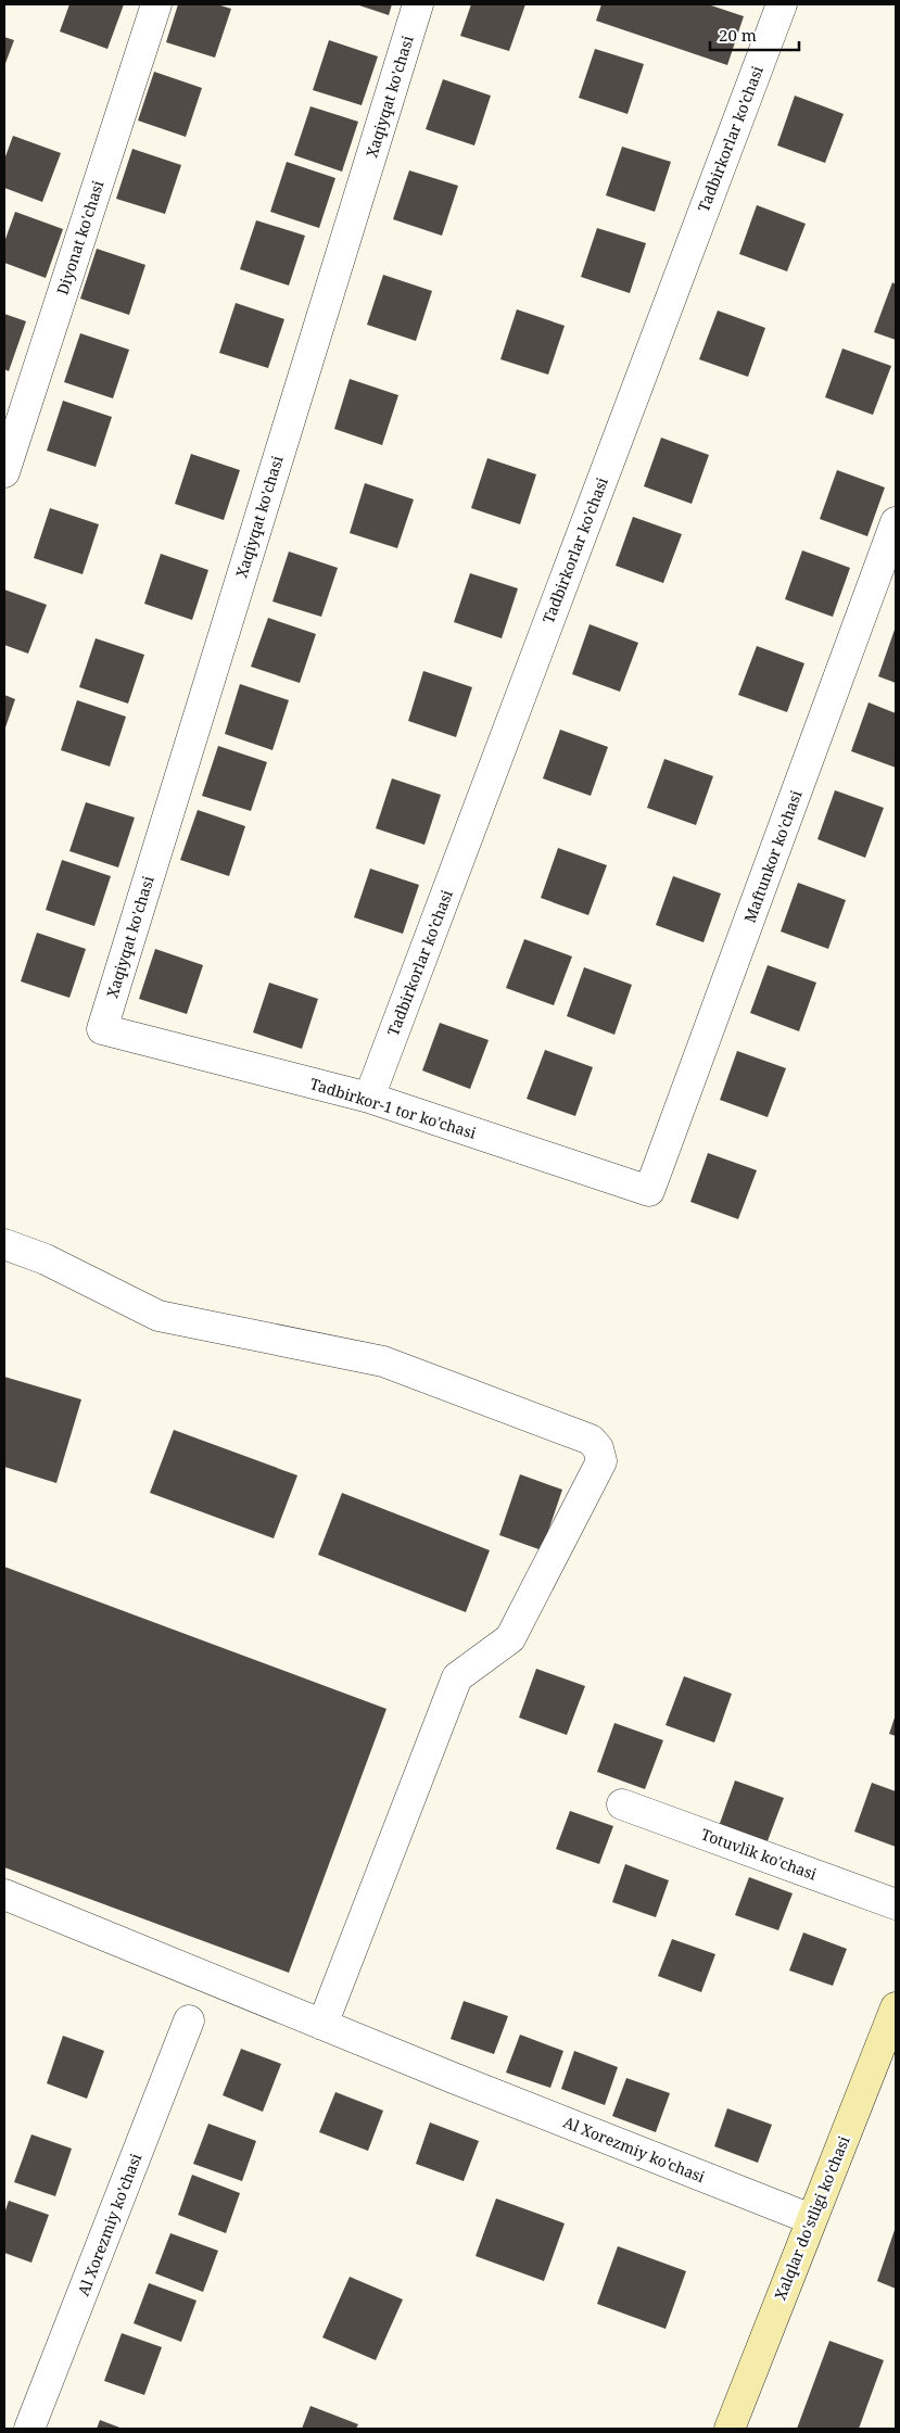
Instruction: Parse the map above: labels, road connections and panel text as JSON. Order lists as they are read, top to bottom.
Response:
{
  "streets": {
    "street": [
      "Xaqiyqat ko'chasi",
      "Tadbirkorlar ko'chasi",
      "Diyonat ko'chasi",
      "Maftunkor ko'chasi",
      "Tadbirkor-1 tor ko'chasi",
      "Totuvlik ko'chasi",
      "Al Xorezmiy ko'chasi",
      "Xalqlar do'stligi ko'chasi"
    ]
  },
  "crossings": [
    ["Xaqiyqat ko'chasi", "Tadbirkor-1 tor ko'chasi"],
    ["Tadbirkorlar ko'chasi", "Tadbirkor-1 tor ko'chasi"],
    ["Maftunkor ko'chasi", "Tadbirkor-1 tor ko'chasi"],
    ["Al Xorezmiy ko'chasi", "Xalqlar do'stligi ko'chasi"]
  ],
  "scale_bar": "20 m"
}
